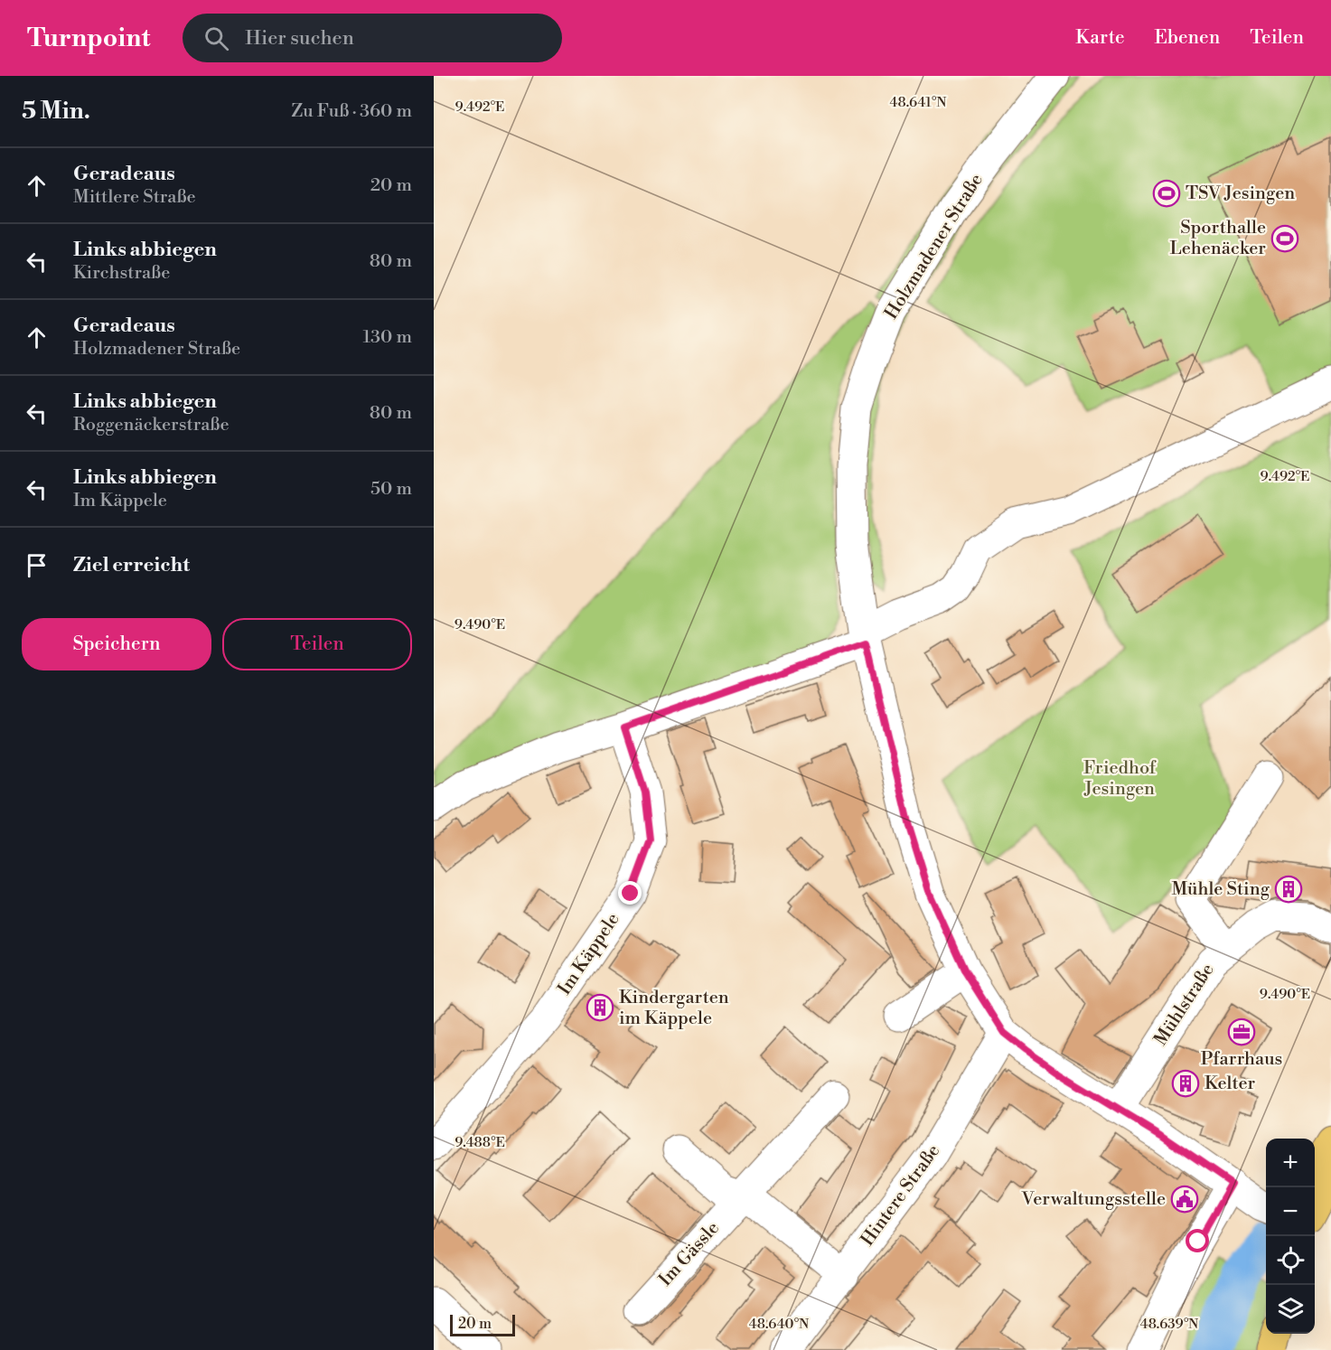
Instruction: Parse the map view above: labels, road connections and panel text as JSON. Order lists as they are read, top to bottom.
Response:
{
  "streets": {
    "street": [
      "Holzmadener Straße",
      "Im Käppele",
      "Mühlstraße",
      "Hintere Straße",
      "Im Gässle"
    ]
  },
  "crossings": [
    ["Holzmadener Straße", "Mühlstraße"],
    ["Holzmadener Straße", "Hintere Straße"]
  ],
  "parks": ["Friedhof Jesingen"],
  "places": {
    "sports": ["TSV Jesingen", "Sporthalle Lehenäcker"],
    "building": ["Mühle Sting", "Kindergarten im Käppele", "Kelter"],
    "office": ["Pfarrhaus"],
    "public building": ["Verwaltungsstelle"]
  },
  "scale_bar": "20 m",
  "page": {
    "header": "Turnpoint",
    "search": "Hier suchen",
    "nav": ["Karte", "Ebenen", "Teilen"],
    "heading": ["5 Min.", "Zu Fuß · 360 m"],
    "list": [
      ["Geradeaus", "Mittlere Straße", "20 m"],
      ["Links abbiegen", "Kirchstraße", "80 m"],
      ["Geradeaus", "Holzmadener Straße", "130 m"],
      ["Links abbiegen", "Roggenäckerstraße", "80 m"],
      ["Links abbiegen", "Im Käppele", "50 m"],
      "Ziel erreicht"
    ],
    "buttons": ["Speichern", "Teilen"],
    "map_buttons": ["+", "−"],
    "scale": "20 m"
  },
  "coordinates": [
    "48.641°N",
    "9.492°E",
    "9.490°E",
    "9.488°E",
    "48.640°N",
    "48.639°N"
  ]
}
